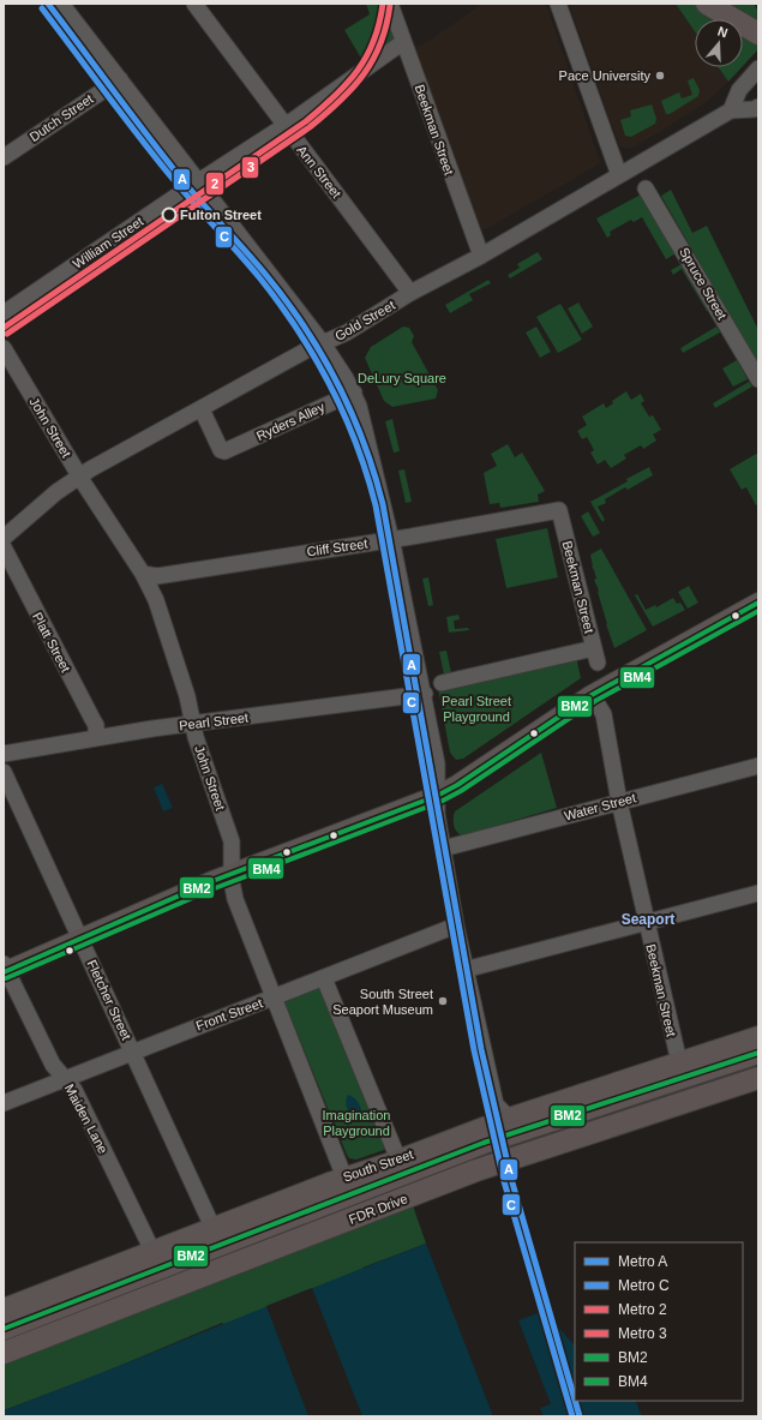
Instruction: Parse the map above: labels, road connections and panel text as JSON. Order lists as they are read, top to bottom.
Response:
{
  "streets": {
    "highway": ["FDR Drive"],
    "main road": ["South Street"],
    "street": [
      "Dutch Street",
      "Beekman Street",
      "Ann Street",
      "William Street",
      "Spruce Street",
      "Gold Street",
      "Ryders Alley",
      "John Street",
      "Cliff Street",
      "Platt Street",
      "Pearl Street",
      "Water Street",
      "Fletcher Street",
      "Front Street",
      "Maiden Lane"
    ]
  },
  "crossings": [
    ["Beekman Street", "William Street"],
    ["Beekman Street", "Gold Street"],
    ["Beekman Street", "Cliff Street"],
    ["Beekman Street", "Water Street"],
    ["Beekman Street", "South Street"],
    ["Ann Street", "William Street"],
    ["Ann Street", "Gold Street"],
    ["Gold Street", "Ryders Alley"],
    ["Gold Street", "John Street"],
    ["John Street", "Cliff Street"],
    ["John Street", "Pearl Street"],
    ["John Street", "Front Street"],
    ["John Street", "South Street"],
    ["Platt Street", "Pearl Street"],
    ["Fletcher Street", "Front Street"],
    ["Fletcher Street", "South Street"],
    ["Front Street", "Maiden Lane"],
    ["Maiden Lane", "South Street"]
  ],
  "districts": ["Seaport"],
  "parks": ["DeLury Square", "Pearl Street Playground", "Imagination Playground"],
  "places": ["Pace University", "Fulton Street", "South Street Seaport Museum"],
  "lines": [
    "metro line A",
    "metro line 2",
    "metro line 3",
    "metro line C",
    "transit line BM2",
    "transit line BM4"
  ],
  "legend": [
    "Metro A",
    "Metro C",
    "Metro 2",
    "Metro 3",
    "BM2",
    "BM4"
  ],
  "north": "top"
}
